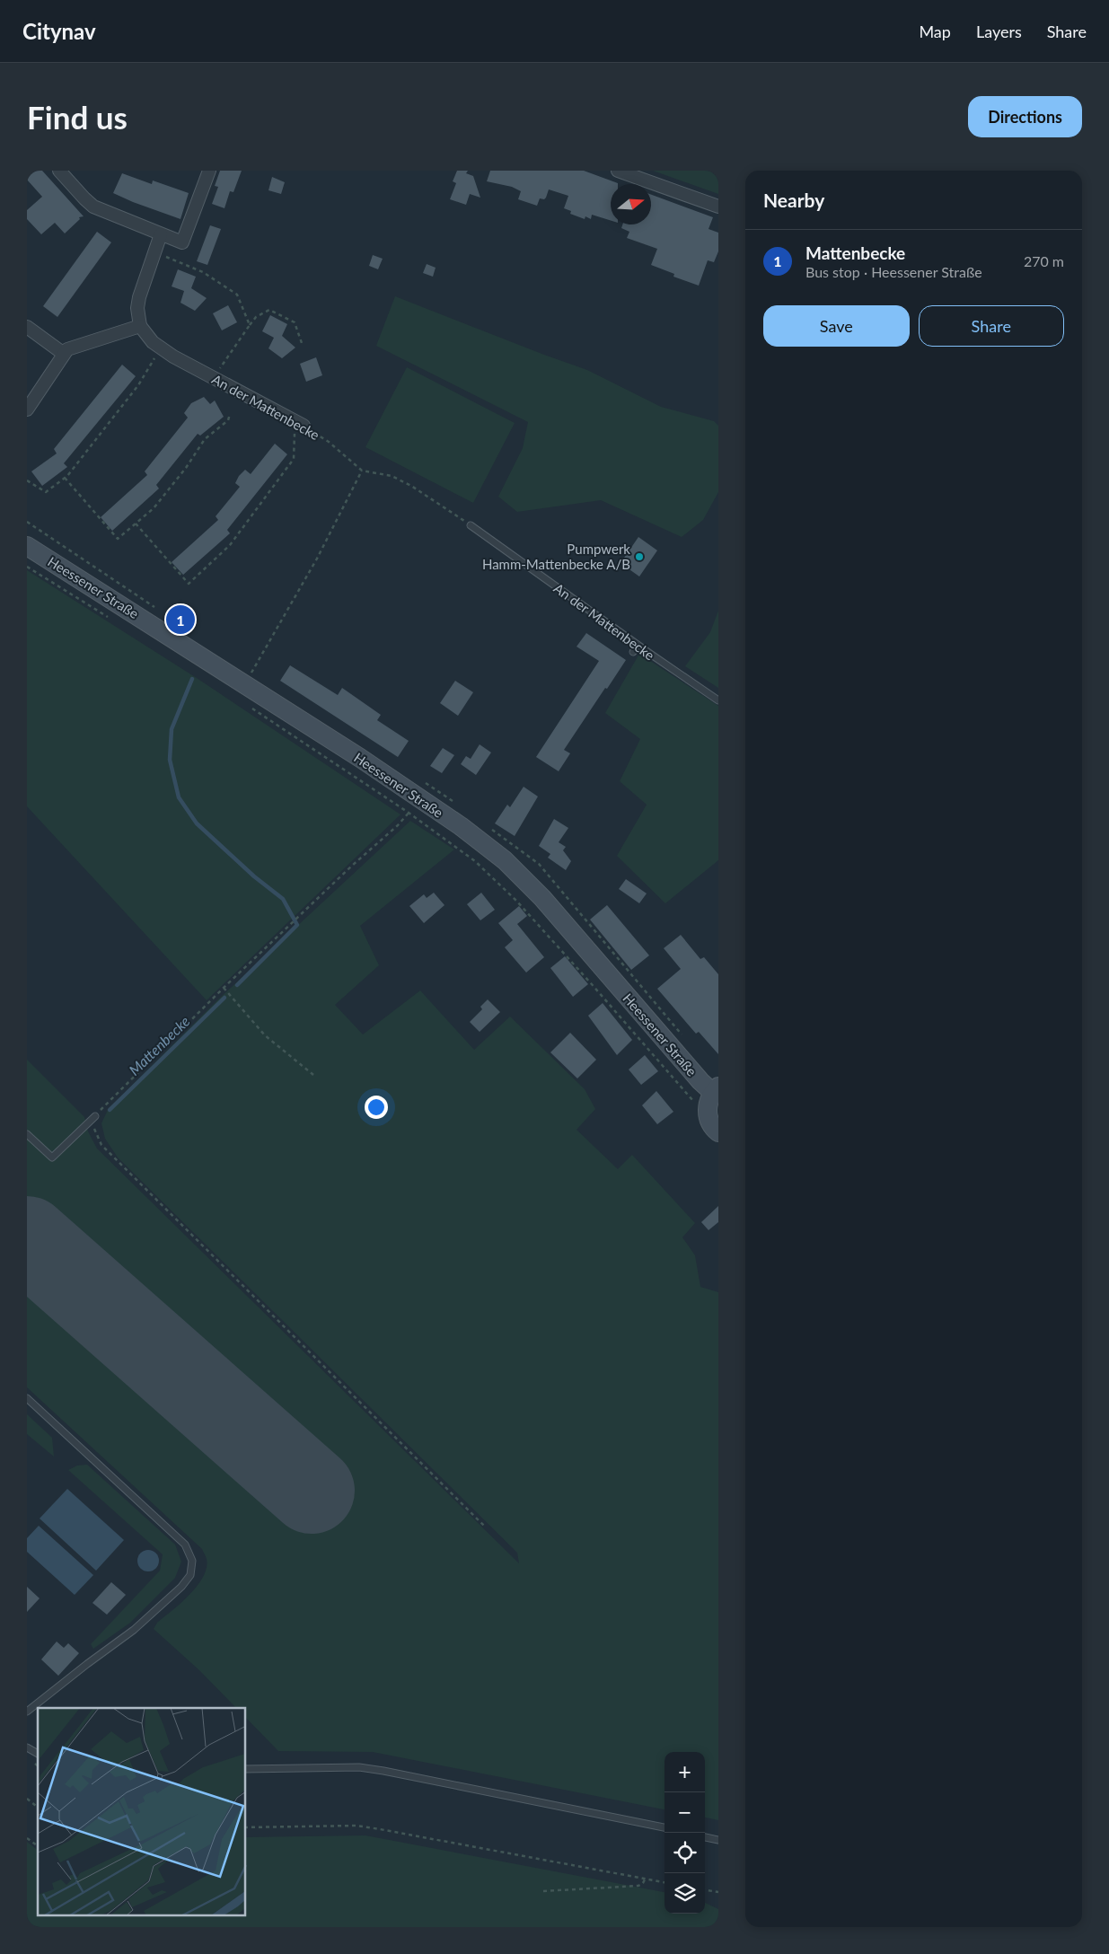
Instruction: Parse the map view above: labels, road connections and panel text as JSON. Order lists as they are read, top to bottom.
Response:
{
  "streets": {
    "main road": ["Heessener Straße"],
    "street": ["An der Mattenbecke"]
  },
  "water": ["Mattenbecke"],
  "places": ["Pumpwerk Hamm-Mattenbecke A/B"],
  "north": "right",
  "page": {
    "header": "Citynav",
    "nav": ["Map", "Layers", "Share"],
    "buttons": [
      "Directions",
      ["Save", "Share"]
    ],
    "title": "Find us",
    "heading": "Nearby",
    "list": [
      {
        "mark": "1",
        "name": "Mattenbecke",
        "note": "Bus stop · Heessener Straße",
        "value": "270 m"
      }
    ],
    "pins": "1",
    "map_buttons": ["+", "−"]
  }
}
